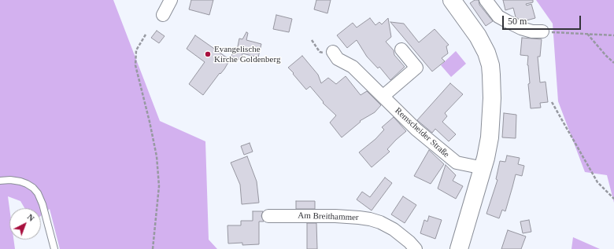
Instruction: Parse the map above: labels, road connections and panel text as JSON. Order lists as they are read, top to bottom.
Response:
{
  "streets": {
    "street": ["Remscheider Straße", "Am Breithammer"]
  },
  "places": ["Evangelische Kirche Goldenberg"],
  "scale_bar": "50 m",
  "north": "top right"
}
